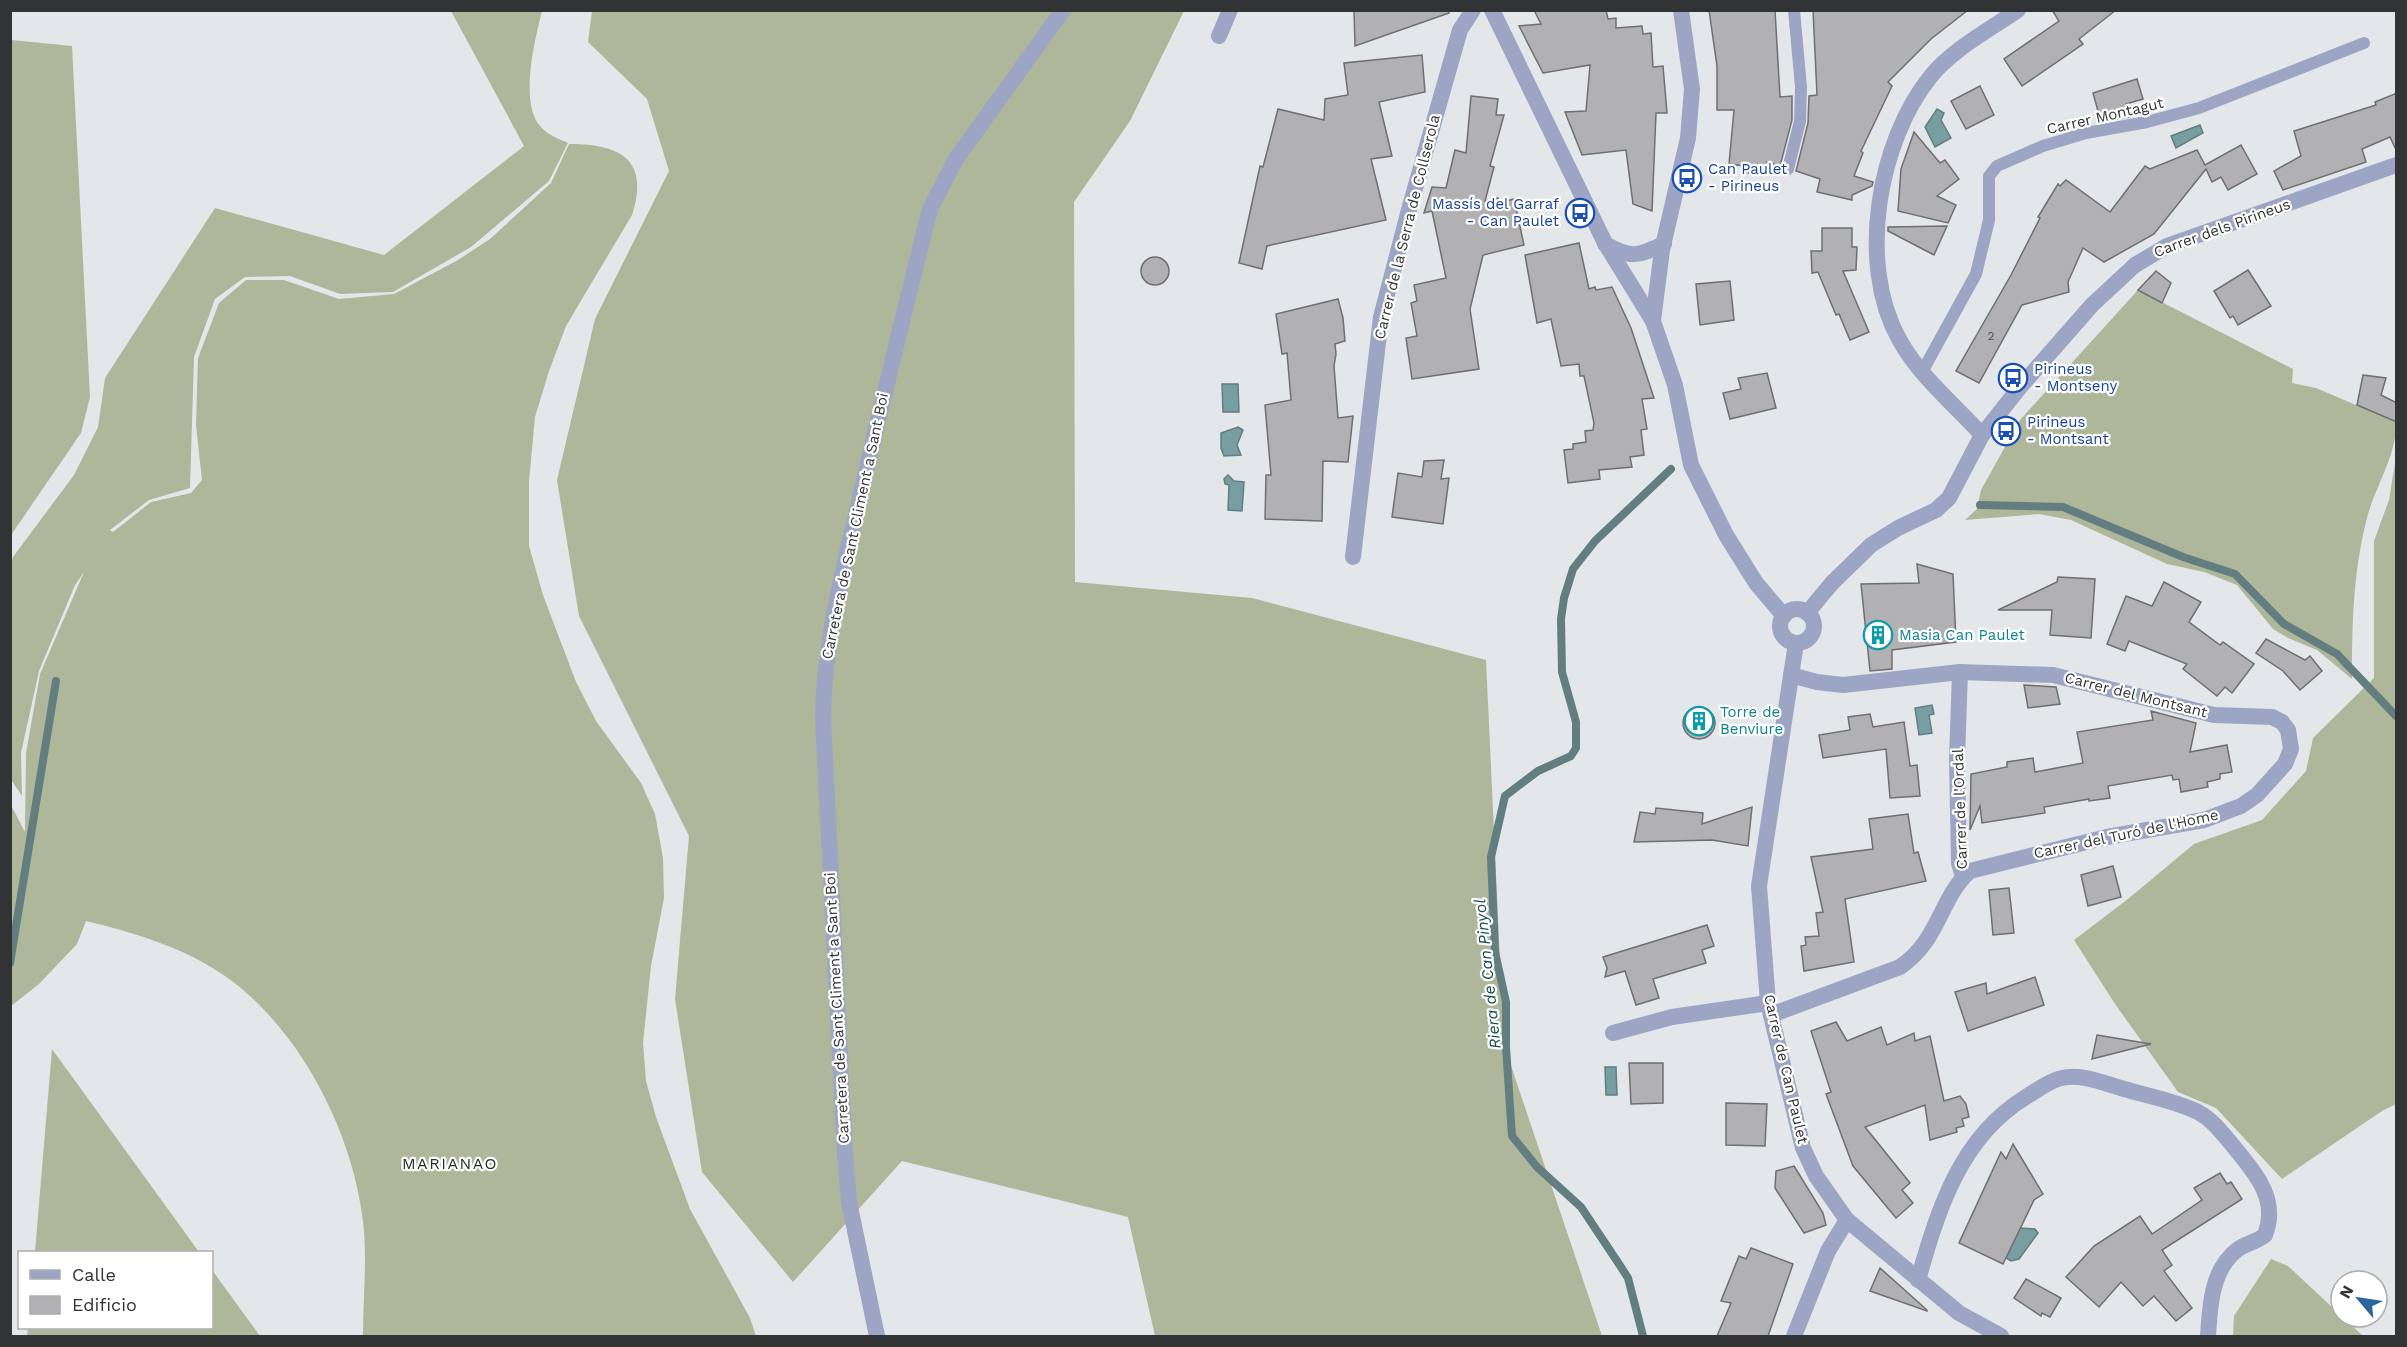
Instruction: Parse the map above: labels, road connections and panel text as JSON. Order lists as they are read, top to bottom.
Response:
{
  "streets": {
    "street": [
      "Carrer de la Serra de Collserola",
      "Carrer dels Pirineus",
      "Carretera de Sant Climent a Sant Boi",
      "Carrer del Montsant",
      "Carrer de l'Ordal",
      "Carrer del Turó de l'Home",
      "Carrer de Can Paulet"
    ],
    "lane": ["Carrer Montagut"]
  },
  "crossings": [
    ["Carrer dels Pirineus", "Carrer de Can Paulet"],
    ["Carrer del Montsant", "Carrer de l'Ordal"],
    ["Carrer del Montsant", "Carrer del Turó de l'Home"],
    ["Carrer del Montsant", "Carrer de Can Paulet"],
    ["Carrer de l'Ordal", "Carrer del Turó de l'Home"],
    ["Carrer de l'Ordal", "Carrer de Can Paulet"]
  ],
  "districts": ["MARIANAO"],
  "water": ["Riera de Can Pinyol"],
  "places": {
    "bus stop": [
      "Can Paulet - Pirineus",
      "Massís del Garraf - Can Paulet",
      "Pirineus - Montseny",
      "Pirineus - Montsant"
    ],
    "building": ["Masia Can Paulet", "Torre de Benviure"]
  },
  "house_numbers": ["2"],
  "legend": ["Calle", "Edificio"],
  "north": "top left"
}
